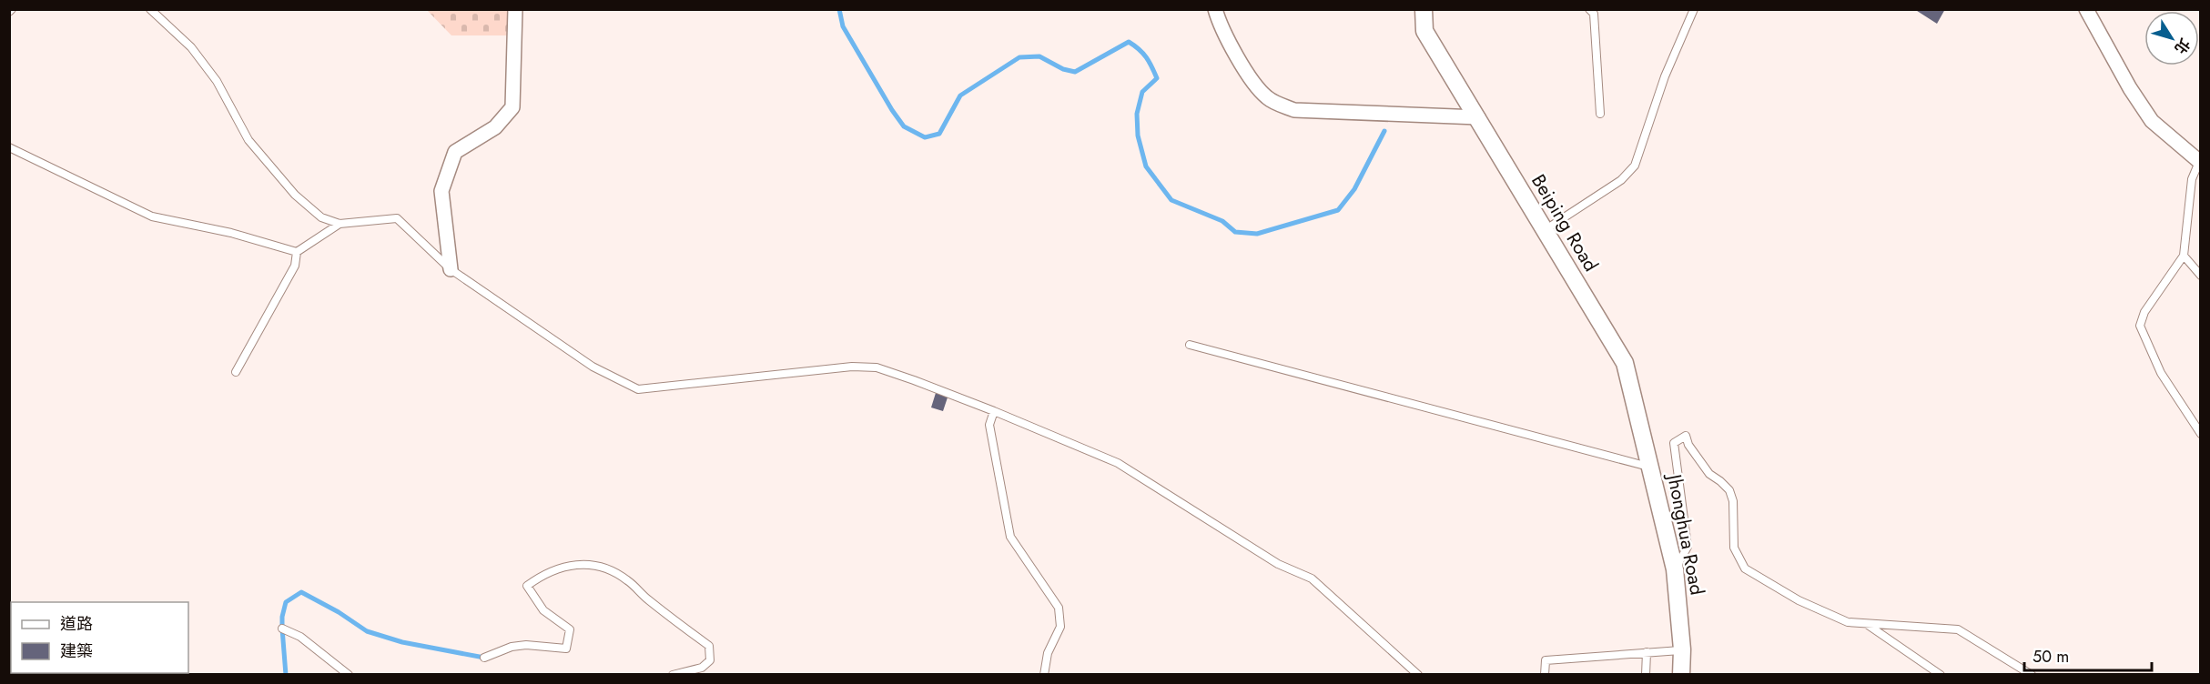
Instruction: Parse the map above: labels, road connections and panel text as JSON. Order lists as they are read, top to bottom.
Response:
{
  "streets": {
    "street": ["Beiping Road", "Jhonghua Road"]
  },
  "crossings": [
    ["Beiping Road", "Jhonghua Road"]
  ],
  "legend": ["道路", "建築"],
  "scale_bar": "50 m",
  "north": "bottom right"
}
